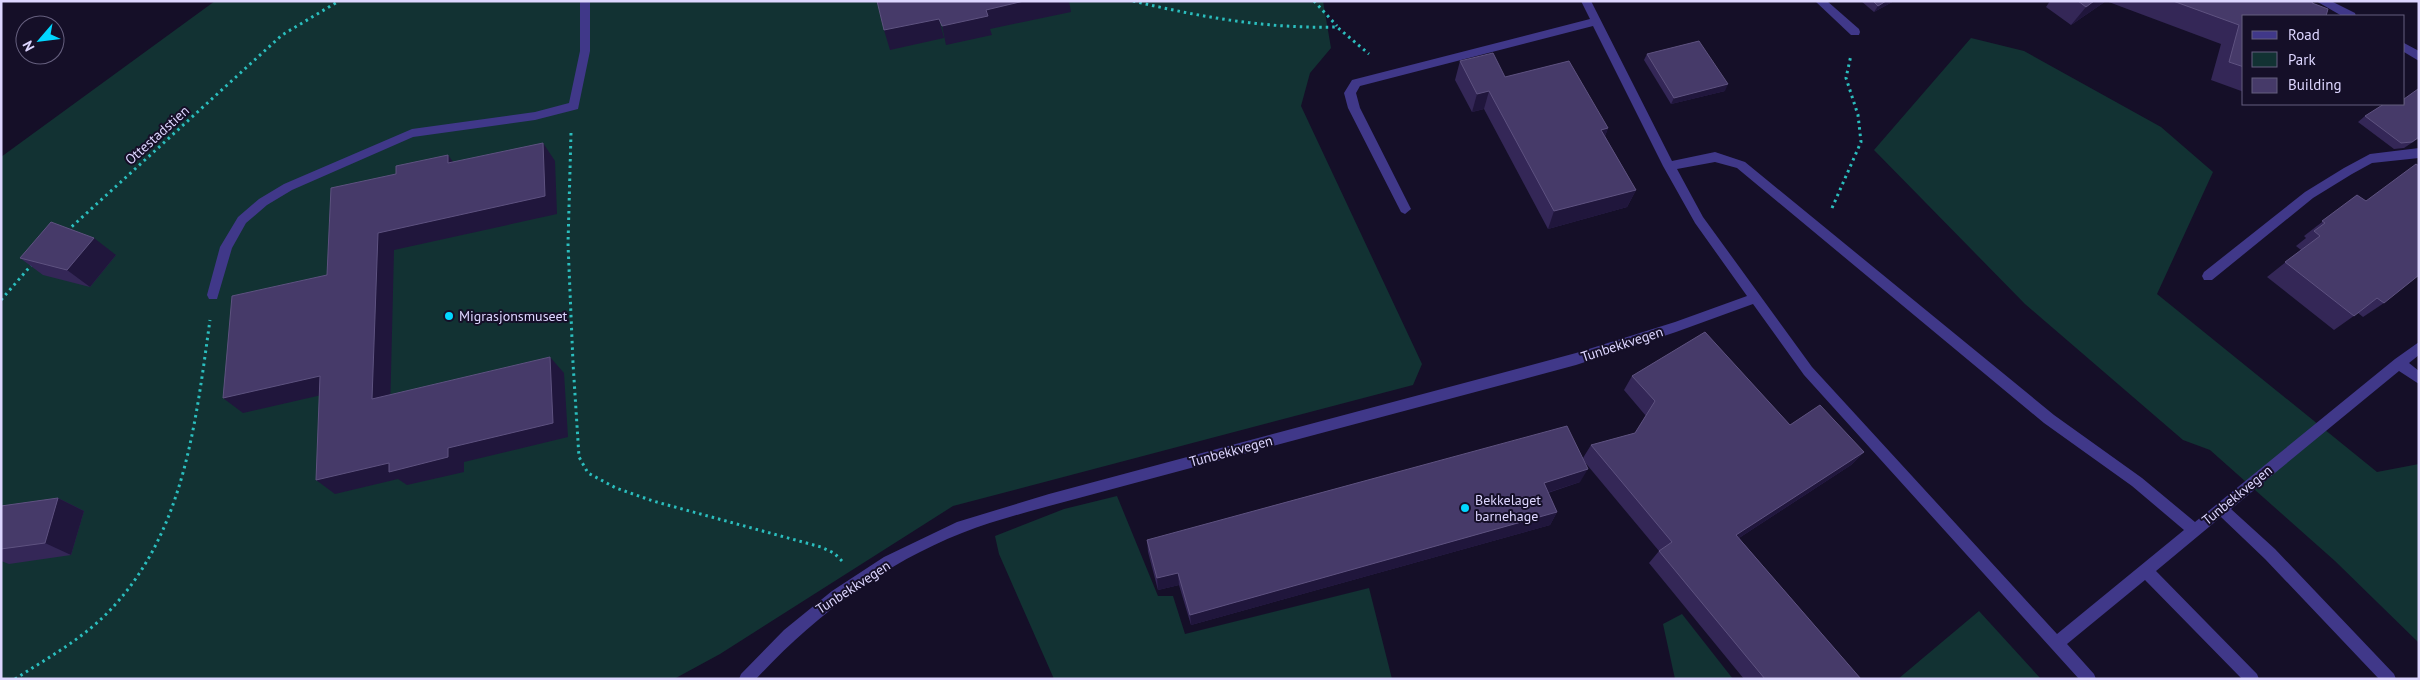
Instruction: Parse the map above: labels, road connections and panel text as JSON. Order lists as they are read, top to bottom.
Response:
{
  "streets": {
    "street": ["Tunbekkvegen"],
    "path": ["Ottestadstien"]
  },
  "places": ["Migrasjonsmuseet", "Bekkelaget barnehage"],
  "legend": ["Road", "Park", "Building"],
  "north": "bottom left"
}
